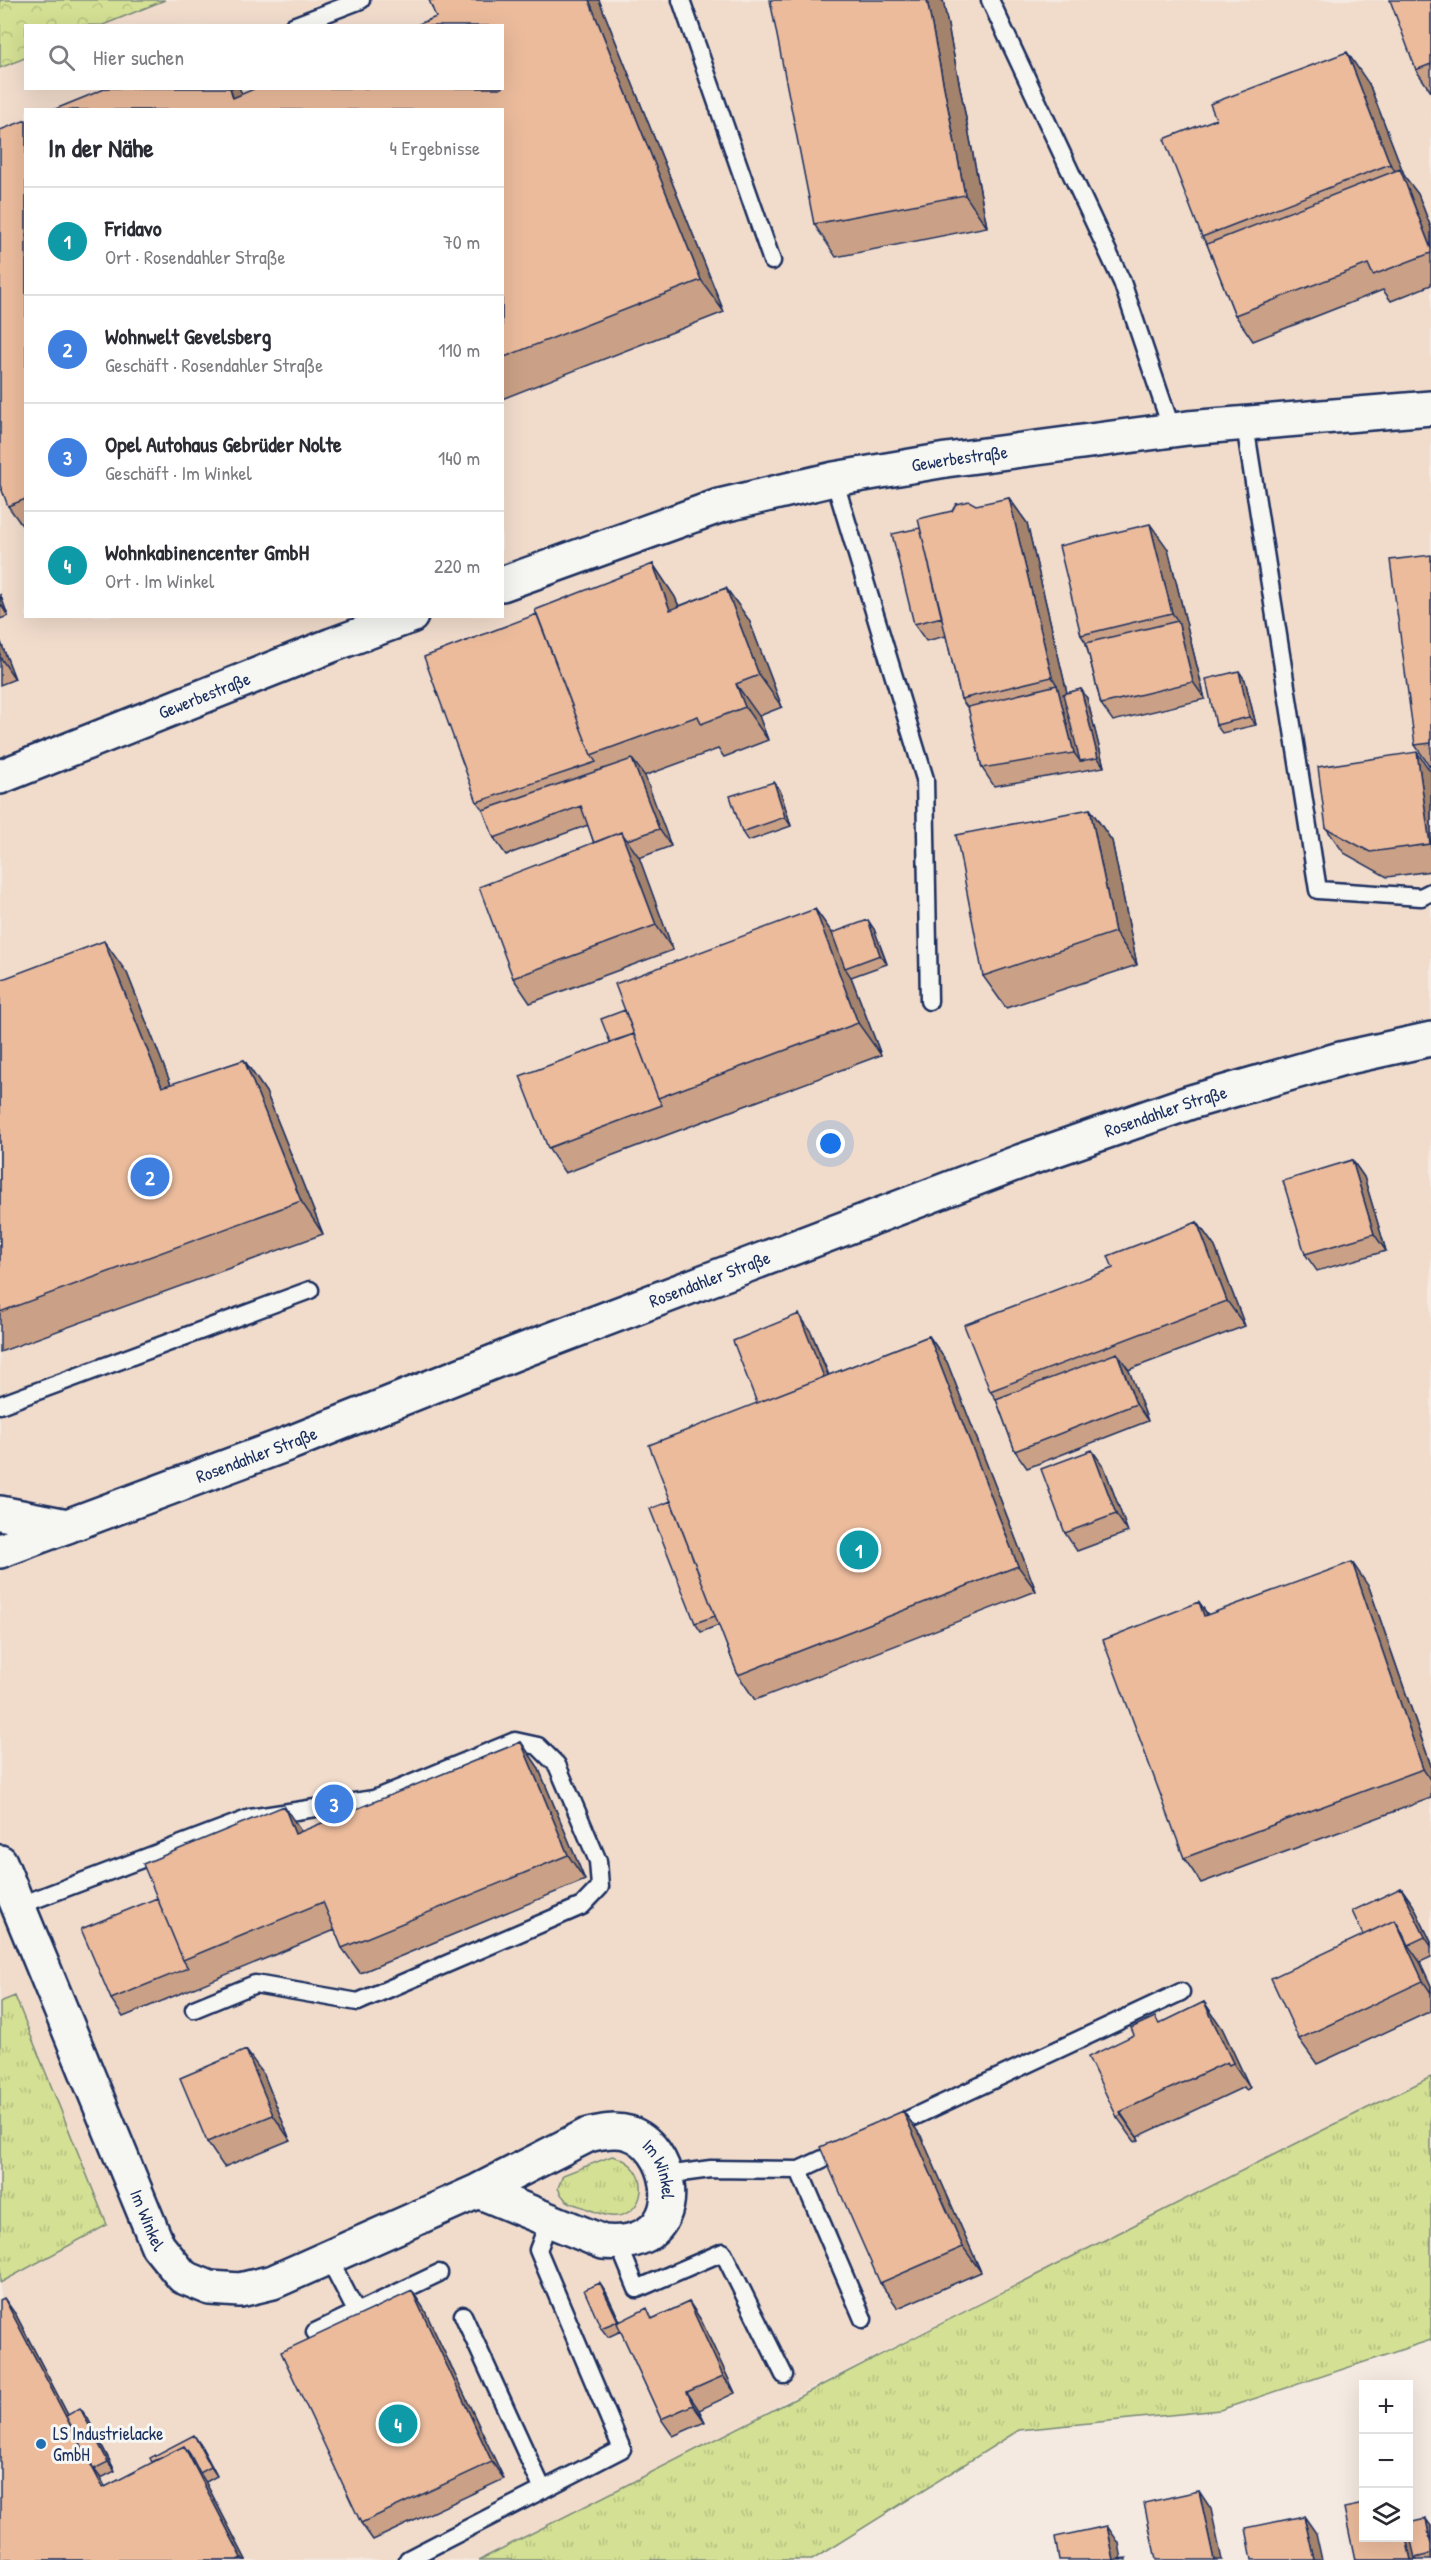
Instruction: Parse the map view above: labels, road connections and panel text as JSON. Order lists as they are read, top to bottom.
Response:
{
  "streets": {
    "street": ["Gewerbestraße", "Rosendahler Straße", "Im Winkel"]
  },
  "places": ["LS Industrielacke GmbH"],
  "page": {
    "search": "Hier suchen",
    "heading": ["In der Nähe", "4 Ergebnisse"],
    "list": [
      {
        "mark": "1",
        "name": "Fridavo",
        "note": "Ort · Rosendahler Straße",
        "value": "70 m"
      },
      {
        "mark": "2",
        "name": "Wohnwelt Gevelsberg",
        "note": "Geschäft · Rosendahler Straße",
        "value": "110 m"
      },
      {
        "mark": "3",
        "name": "Opel Autohaus Gebrüder Nolte",
        "note": "Geschäft · Im Winkel",
        "value": "140 m"
      },
      {
        "mark": "4",
        "name": "Wohnkabinencenter GmbH",
        "note": "Ort · Im Winkel",
        "value": "220 m"
      }
    ],
    "pins": [
      "2",
      "1",
      "3",
      "4"
    ],
    "map_buttons": ["+", "−"]
  }
}
